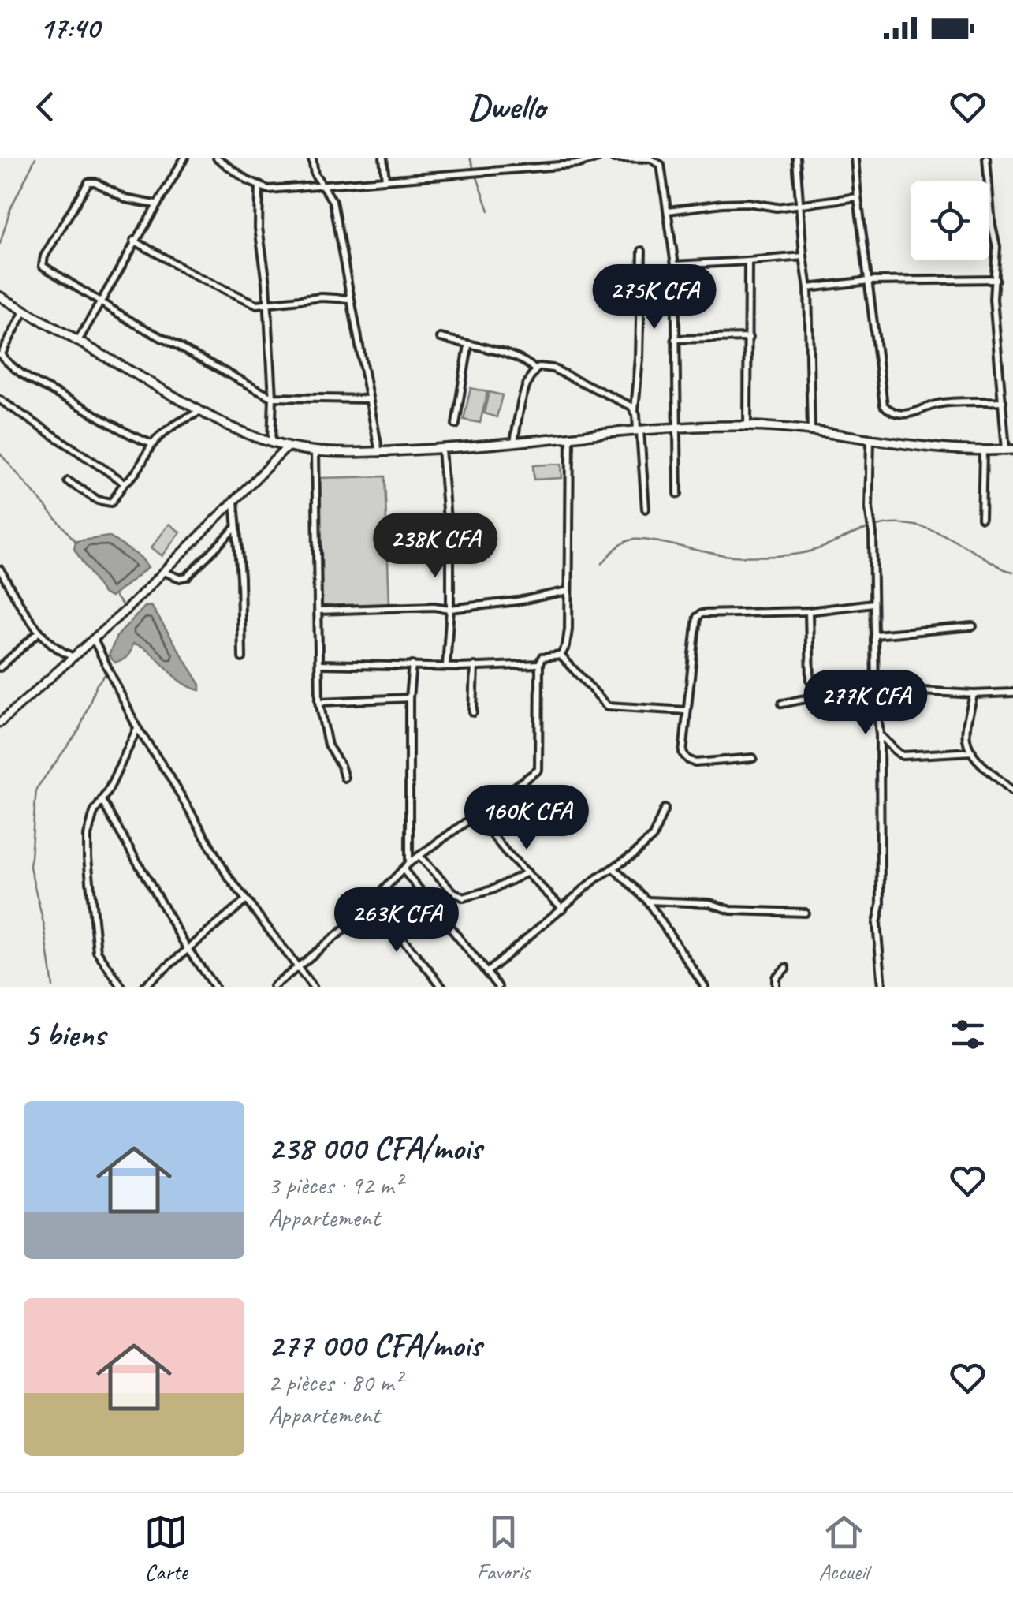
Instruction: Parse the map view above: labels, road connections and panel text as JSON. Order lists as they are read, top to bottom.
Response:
{
  "page": {
    "status": "17:40",
    "header": "Dwello",
    "price": [
      "275K CFA",
      "238K CFA",
      "277K CFA",
      "160K CFA",
      "263K CFA"
    ],
    "heading": "5 biens",
    "list": [
      {
        "name": "238 000 CFA/mois",
        "note": "3 pièces · 92 m² · Appartement"
      },
      {
        "name": "277 000 CFA/mois",
        "note": "2 pièces · 80 m² · Appartement"
      }
    ],
    "tabs": ["Carte", "Favoris", "Accueil"]
  }
}
